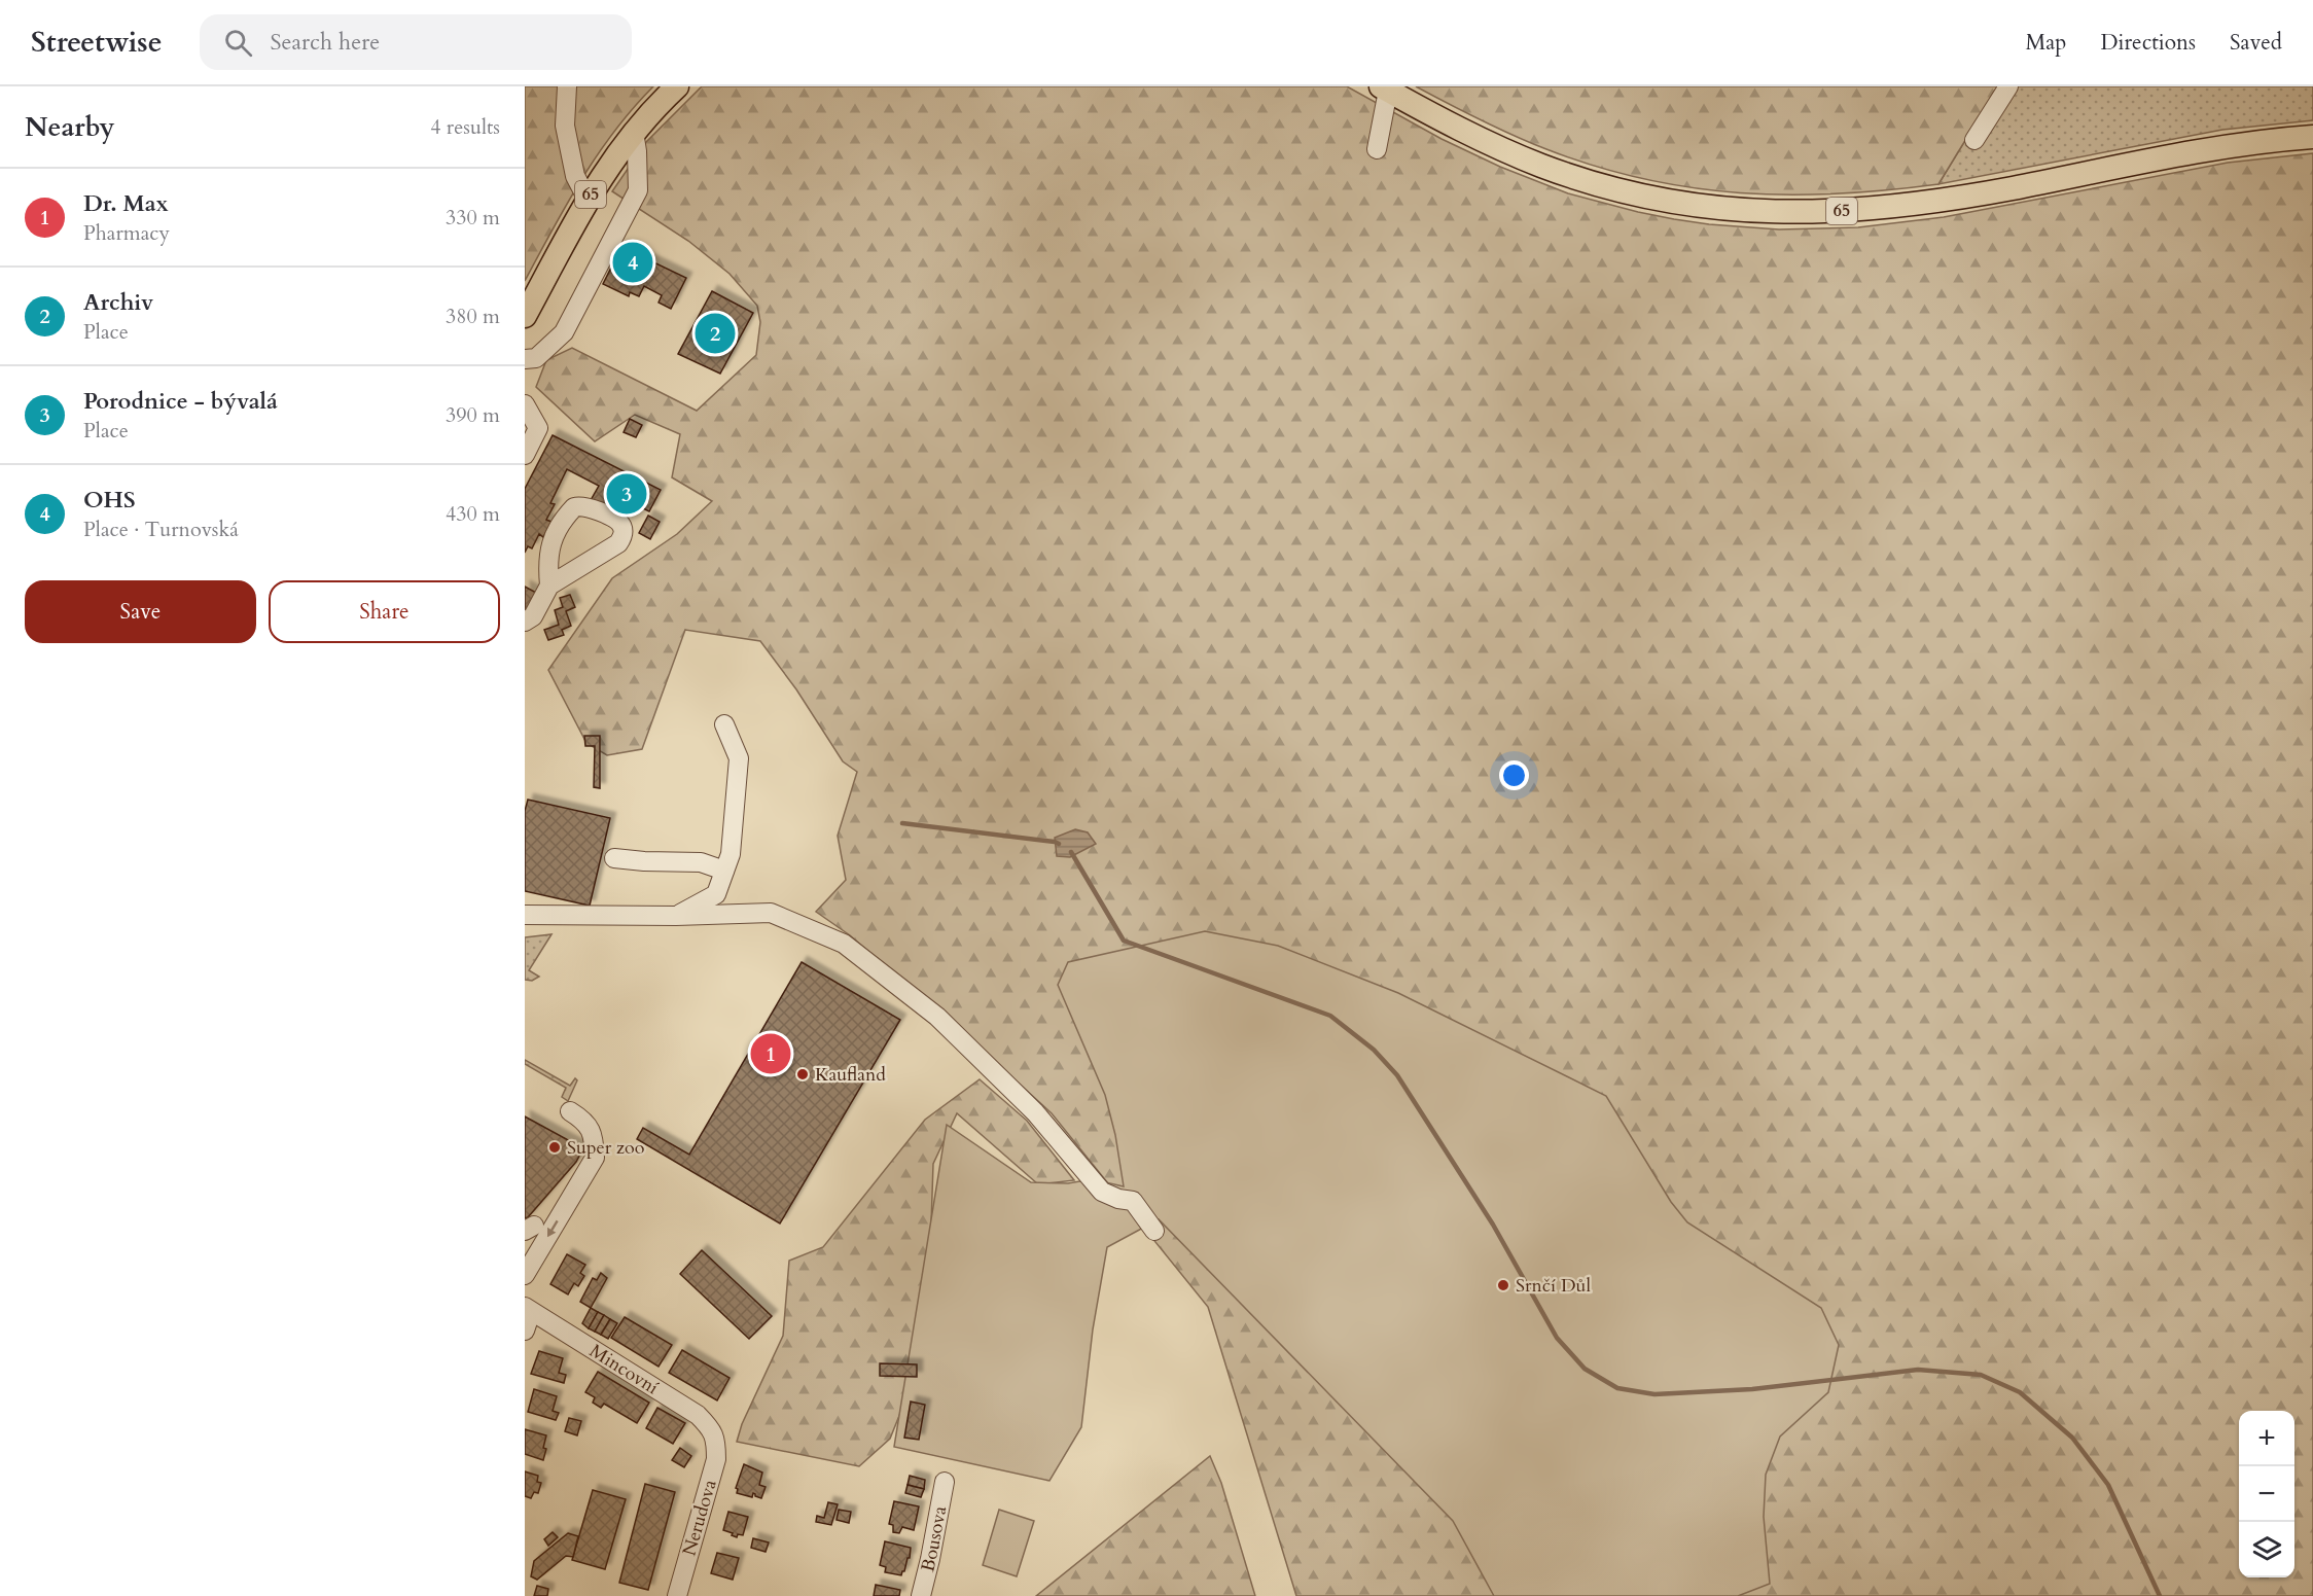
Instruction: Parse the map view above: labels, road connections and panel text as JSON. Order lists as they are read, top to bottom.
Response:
{
  "streets": {
    "main road": ["65"],
    "street": ["Mincovní", "Nerudova", "Bousova"]
  },
  "crossings": [
    ["Mincovní", "Nerudova"]
  ],
  "places": ["Kaufland", "Super zoo", "Srnčí Důl"],
  "page": {
    "header": "Streetwise",
    "search": "Search here",
    "nav": ["Map", "Directions", "Saved"],
    "heading": ["Nearby", "4 results"],
    "list": [
      {
        "mark": "1",
        "name": "Dr. Max",
        "note": "Pharmacy",
        "value": "330 m"
      },
      {
        "mark": "2",
        "name": "Archiv",
        "note": "Place",
        "value": "380 m"
      },
      {
        "mark": "3",
        "name": "Porodnice - bývalá",
        "note": "Place",
        "value": "390 m"
      },
      {
        "mark": "4",
        "name": "OHS",
        "note": "Place · Turnovská",
        "value": "430 m"
      }
    ],
    "pins": [
      "4",
      "2",
      "3",
      "1"
    ],
    "buttons": ["Save", "Share"],
    "map_buttons": ["+", "−"]
  }
}
